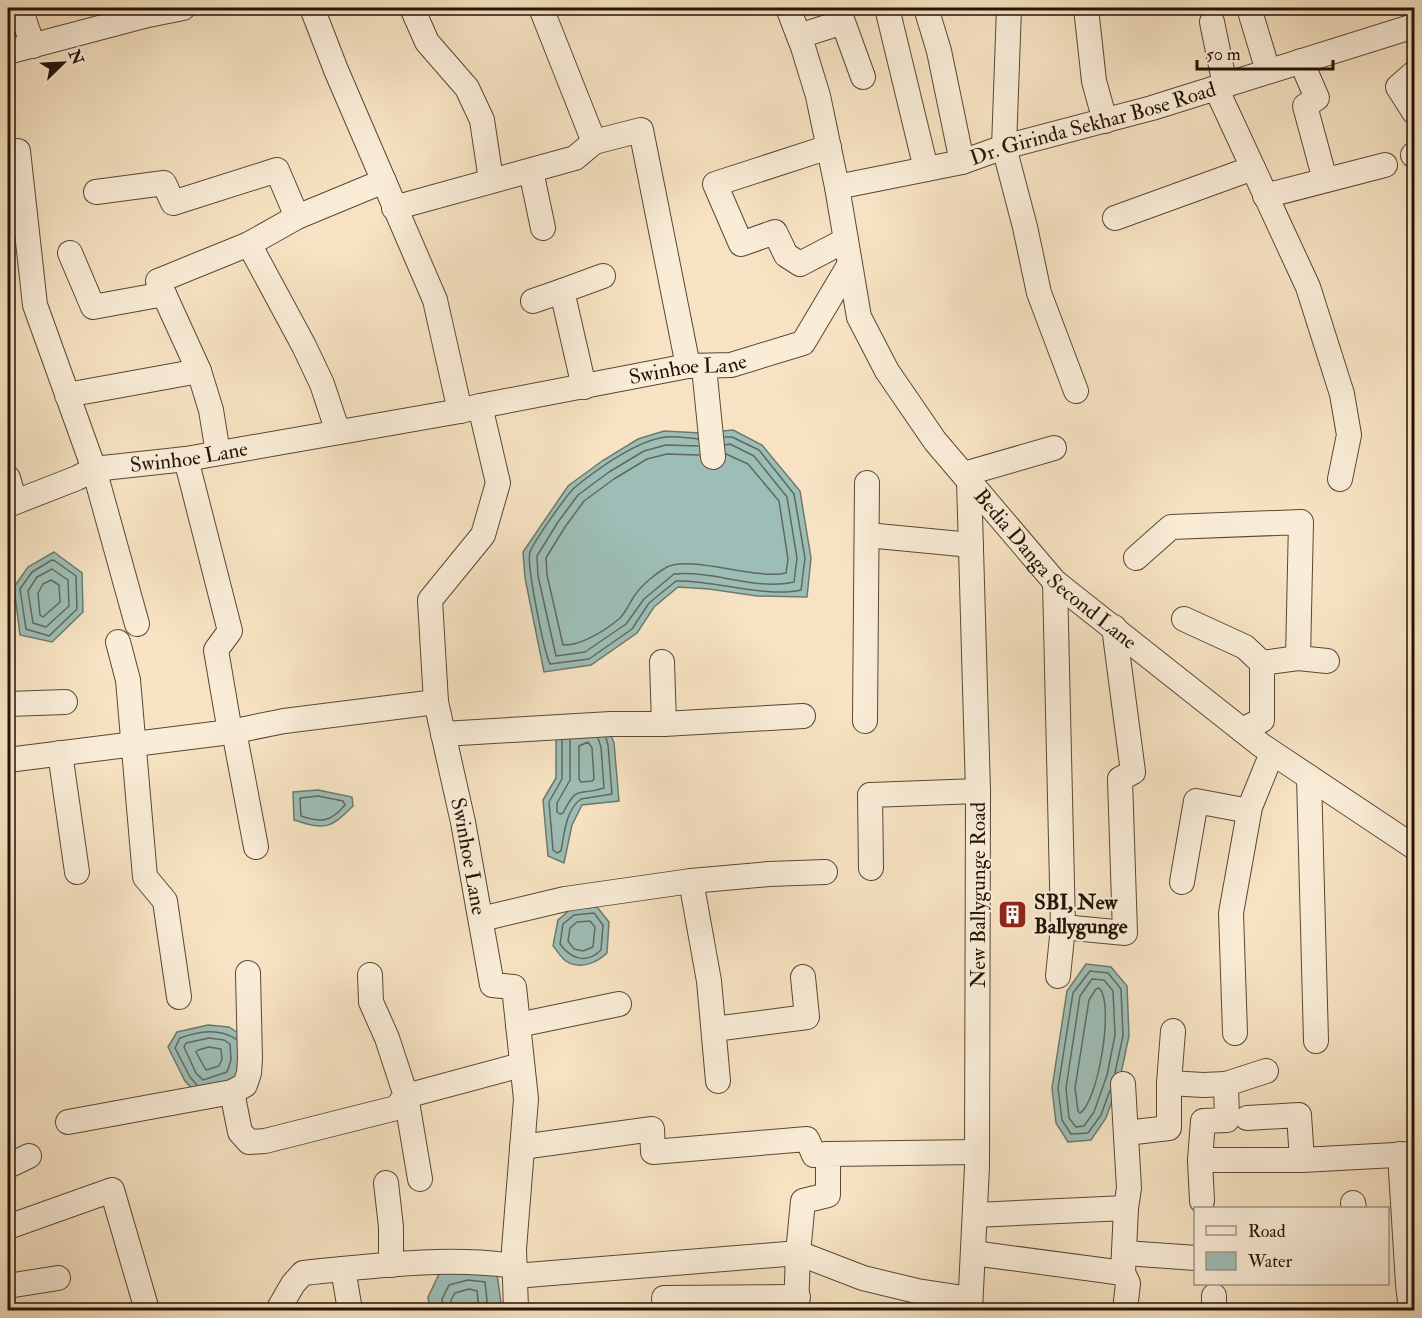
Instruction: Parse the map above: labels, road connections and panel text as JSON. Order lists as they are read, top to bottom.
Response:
{
  "streets": {
    "street": [
      "Dr. Girinda Sekhar Bose Road",
      "Swinhoe Lane",
      "Bedia Danga Second Lane",
      "New Ballygunge Road"
    ]
  },
  "crossings": [
    ["Dr. Girinda Sekhar Bose Road", "Bedia Danga Second Lane"],
    ["Swinhoe Lane", "Bedia Danga Second Lane"],
    ["Bedia Danga Second Lane", "New Ballygunge Road"]
  ],
  "places": {
    "building": ["SBI, New Ballygunge"]
  },
  "legend": ["Road", "Water"],
  "scale_bar": "50 m",
  "north": "top right"
}
